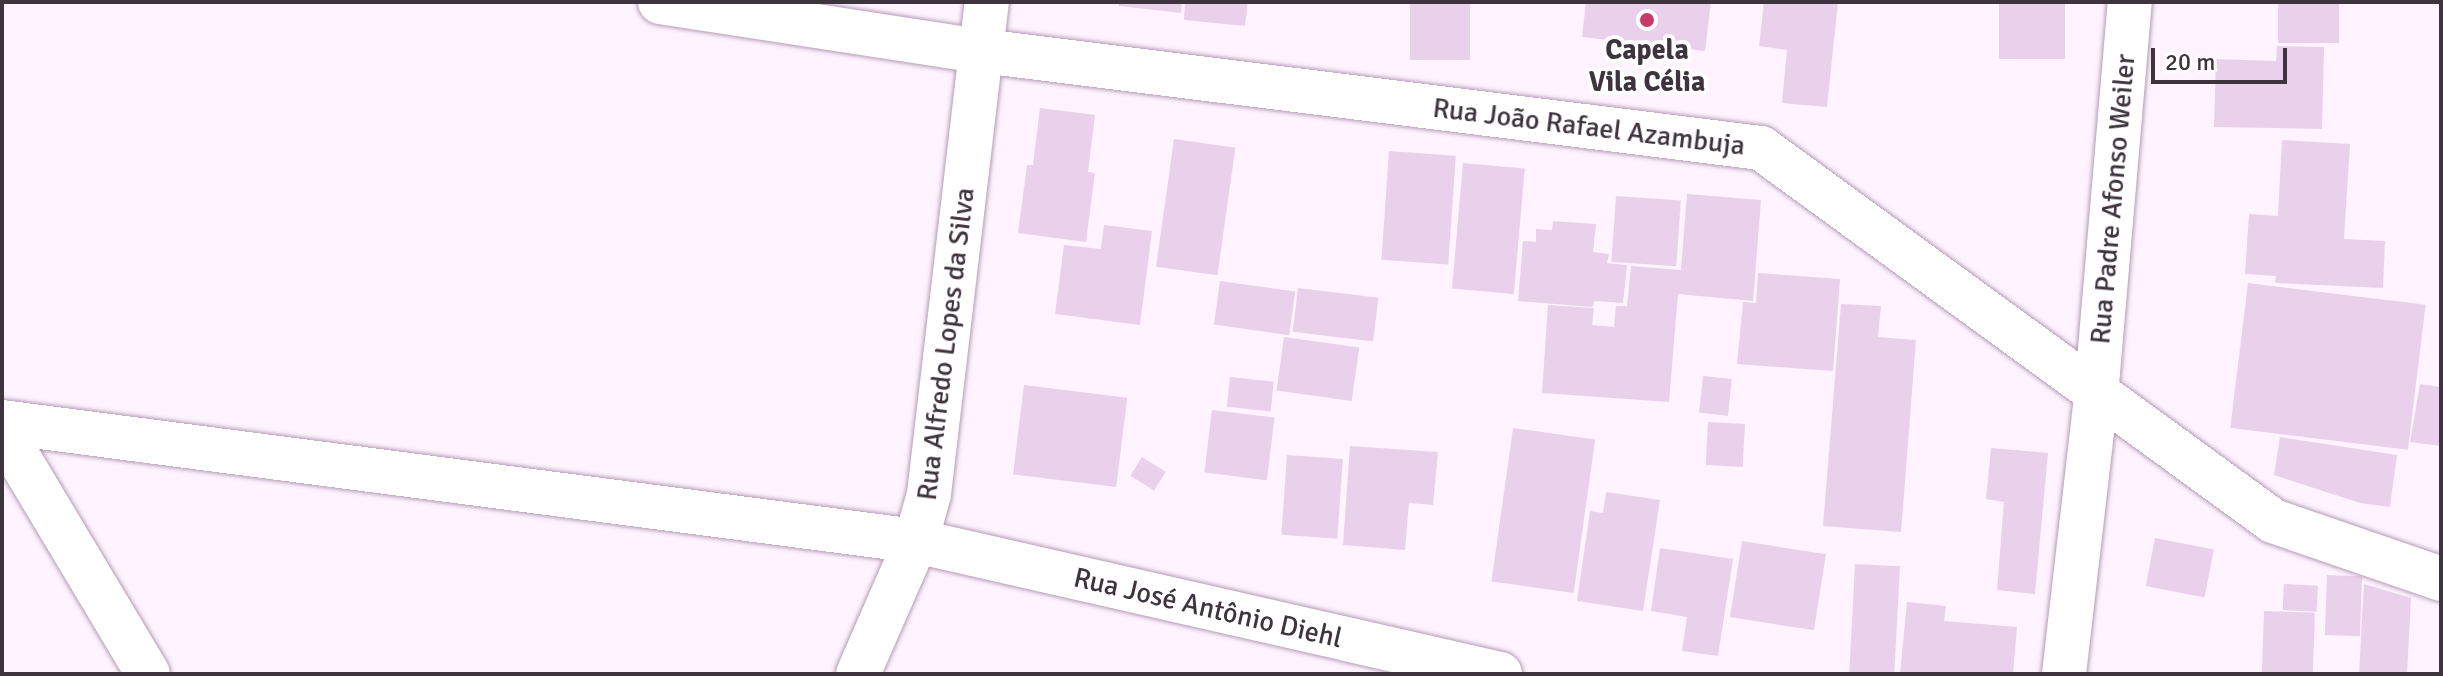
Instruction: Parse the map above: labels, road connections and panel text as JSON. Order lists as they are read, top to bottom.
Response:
{
  "streets": {
    "street": [
      "Rua João Rafael Azambuja",
      "Rua Padre Afonso Weiler",
      "Rua Alfredo Lopes da Silva",
      "Rua José Antônio Diehl"
    ]
  },
  "crossings": [
    ["Rua João Rafael Azambuja", "Rua Padre Afonso Weiler"],
    ["Rua João Rafael Azambuja", "Rua Alfredo Lopes da Silva"],
    ["Rua Alfredo Lopes da Silva", "Rua José Antônio Diehl"]
  ],
  "places": ["Capela Vila Célia"],
  "scale_bar": "20 m"
}
